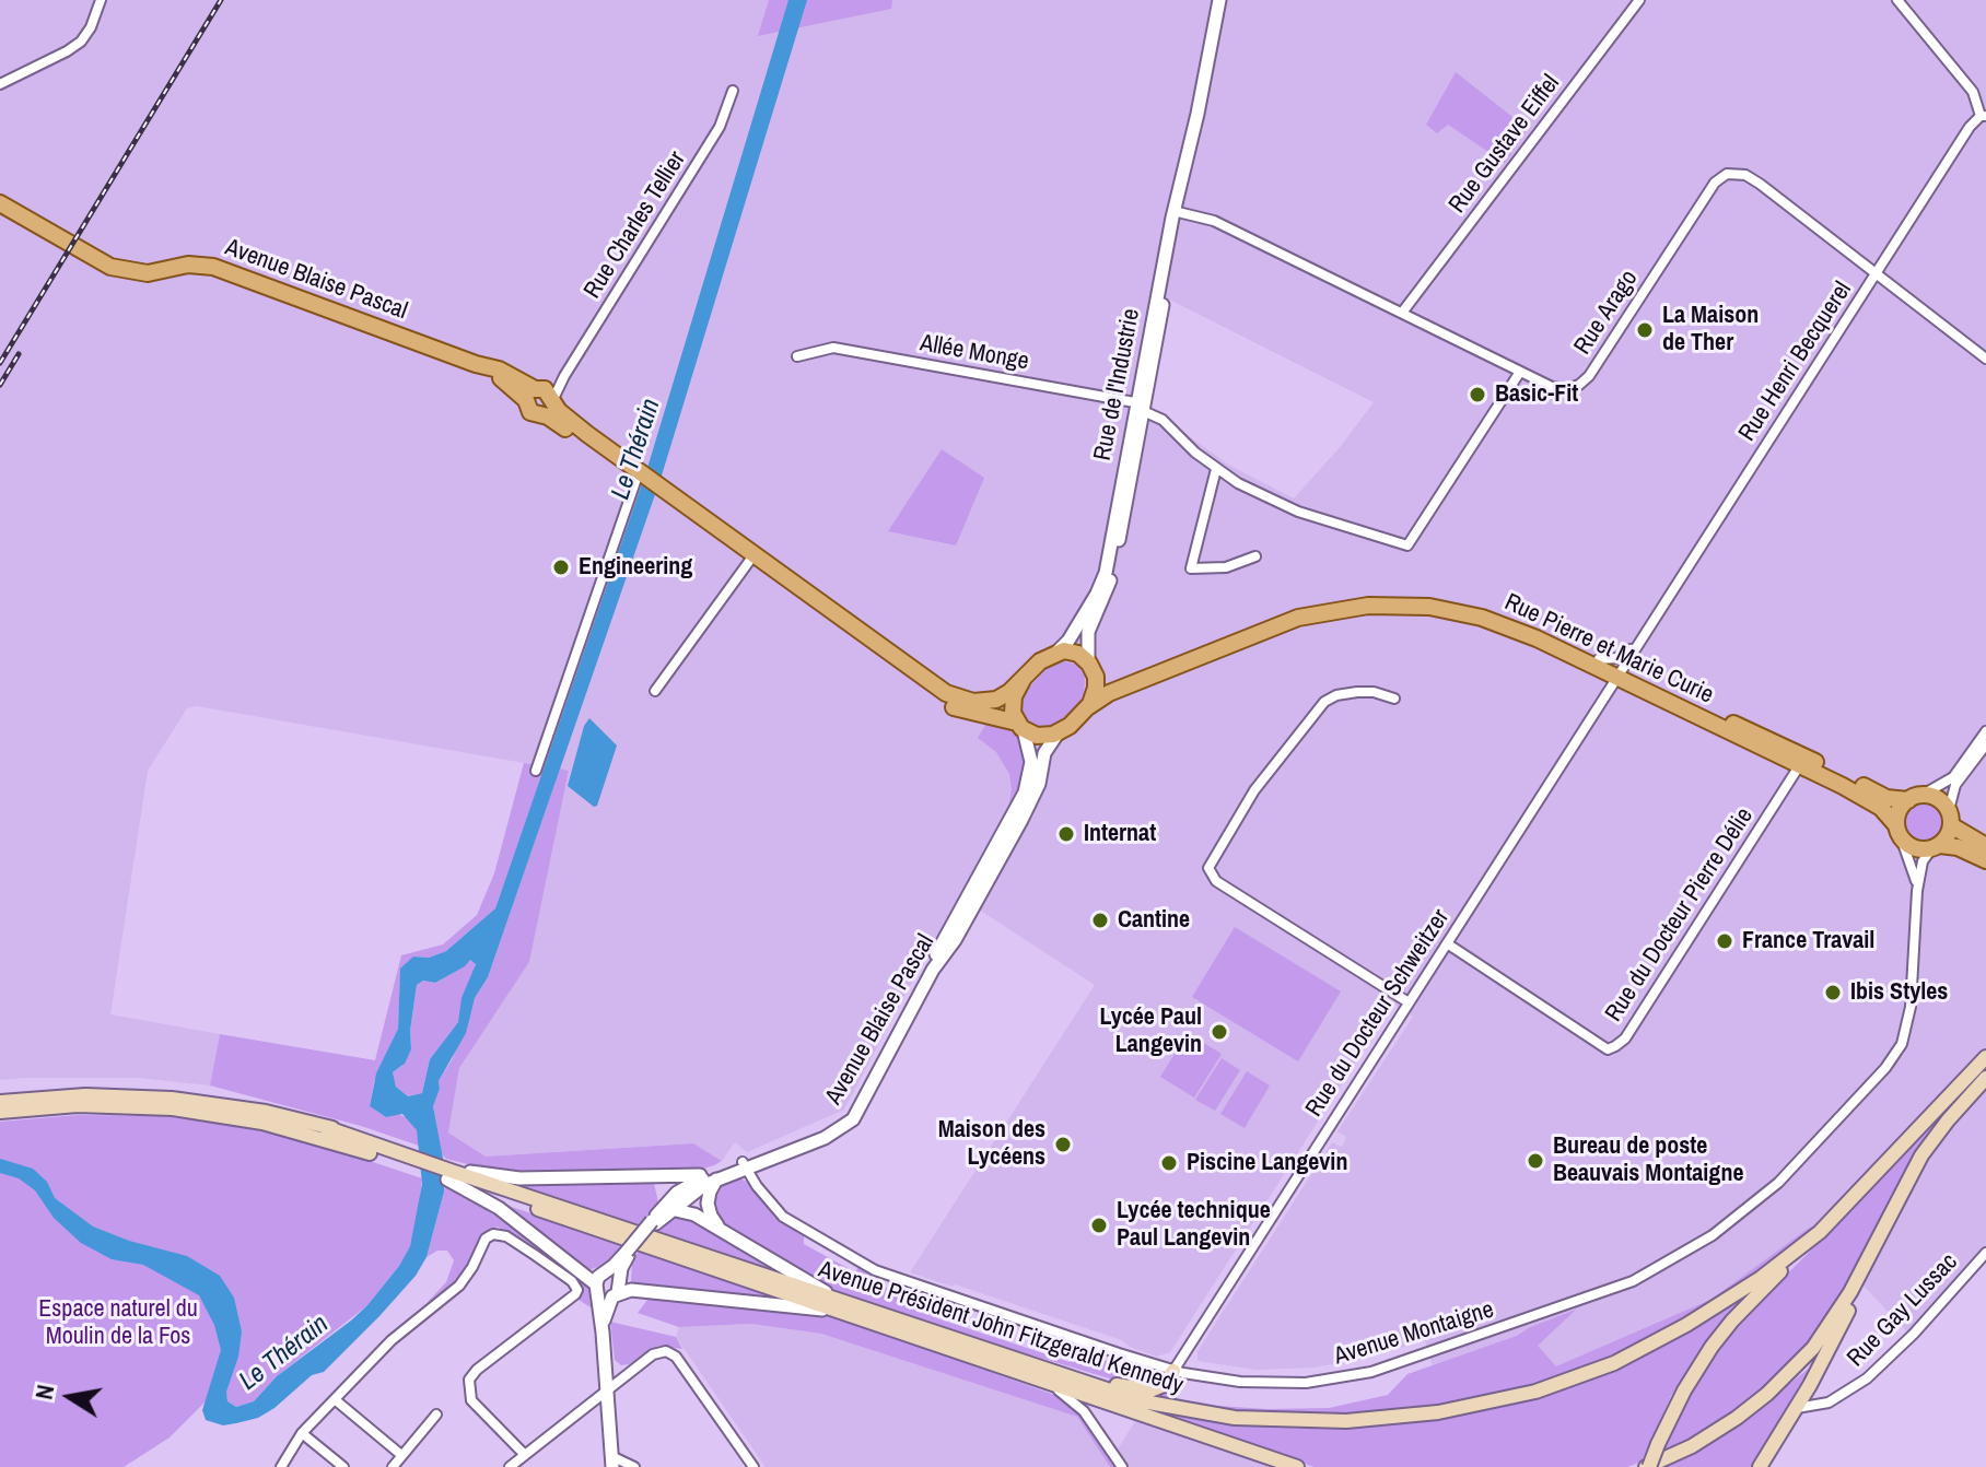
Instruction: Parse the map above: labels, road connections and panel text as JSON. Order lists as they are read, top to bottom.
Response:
{
  "streets": {
    "main road": ["Avenue Blaise Pascal", "Rue Pierre et Marie Curie", "Avenue Président John Fitzgerald Kennedy"],
    "street": [
      "Rue Gustave Eiffel",
      "Rue Charles Tellier",
      "Rue Arago",
      "Allée Monge",
      "Rue Henri Becquerel",
      "Rue de l'Industrie",
      "Rue du Docteur Pierre Délie",
      "Rue du Docteur Schweitzer",
      "Rue Gay Lussac",
      "Avenue Montaigne"
    ]
  },
  "crossings": [
    ["Rue Gustave Eiffel", "Rue Arago"],
    ["Rue Charles Tellier", "Avenue Blaise Pascal"],
    ["Avenue Blaise Pascal", "Rue de l'Industrie"],
    ["Avenue Blaise Pascal", "Rue Pierre et Marie Curie"],
    ["Avenue Blaise Pascal", "Avenue Montaigne"],
    ["Rue Arago", "Rue Henri Becquerel"],
    ["Rue Arago", "Rue de l'Industrie"],
    ["Allée Monge", "Rue de l'Industrie"],
    ["Rue Henri Becquerel", "Rue Pierre et Marie Curie"],
    ["Rue Henri Becquerel", "Rue du Docteur Schweitzer"],
    ["Rue de l'Industrie", "Rue Pierre et Marie Curie"],
    ["Rue Pierre et Marie Curie", "Rue du Docteur Pierre Délie"],
    ["Rue Pierre et Marie Curie", "Rue du Docteur Schweitzer"],
    ["Rue Pierre et Marie Curie", "Avenue Montaigne"],
    ["Rue du Docteur Pierre Délie", "Rue du Docteur Schweitzer"],
    ["Rue du Docteur Schweitzer", "Avenue Montaigne"]
  ],
  "water": ["Le Thérain"],
  "parks": ["Espace naturel du Moulin de la Fos"],
  "places": [
    "La Maison de Ther",
    "Basic-Fit",
    "Engineering",
    "Internat",
    "Cantine",
    "France Travail",
    "Ibis Styles",
    "Lycée Paul Langevin",
    "Maison des Lycéens",
    "Bureau de poste Beauvais Montaigne",
    "Piscine Langevin",
    "Lycée technique Paul Langevin"
  ],
  "north": "left"
}
